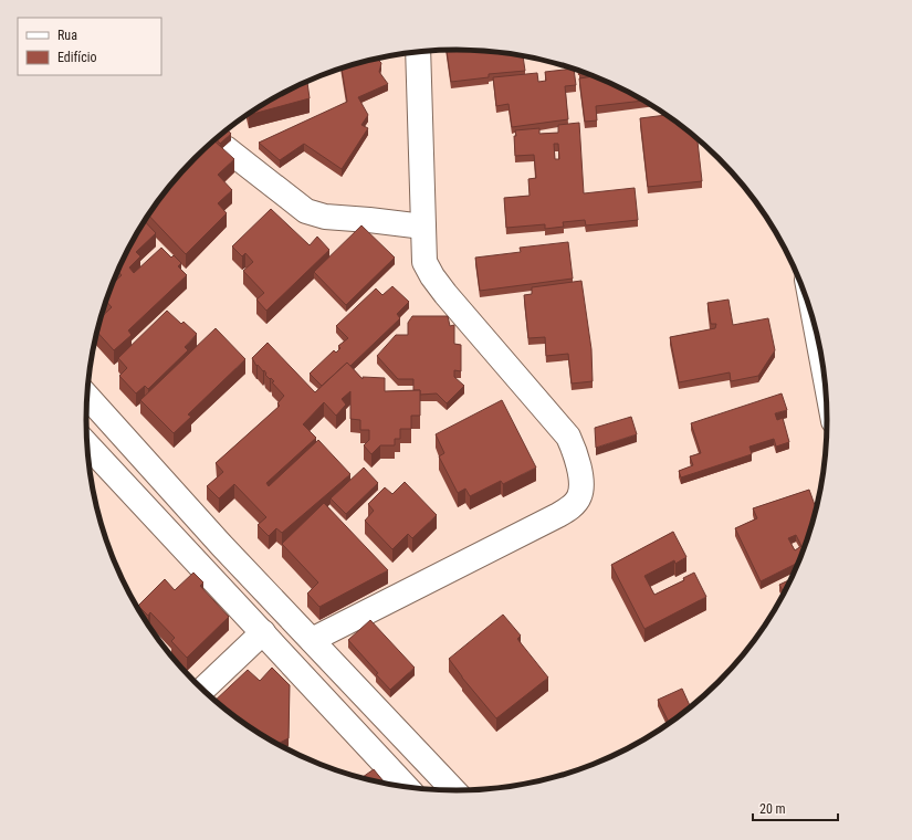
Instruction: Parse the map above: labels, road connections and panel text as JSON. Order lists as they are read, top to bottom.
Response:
{
  "legend": ["Rua", "Edifício"],
  "scale_bar": "20 m"
}
